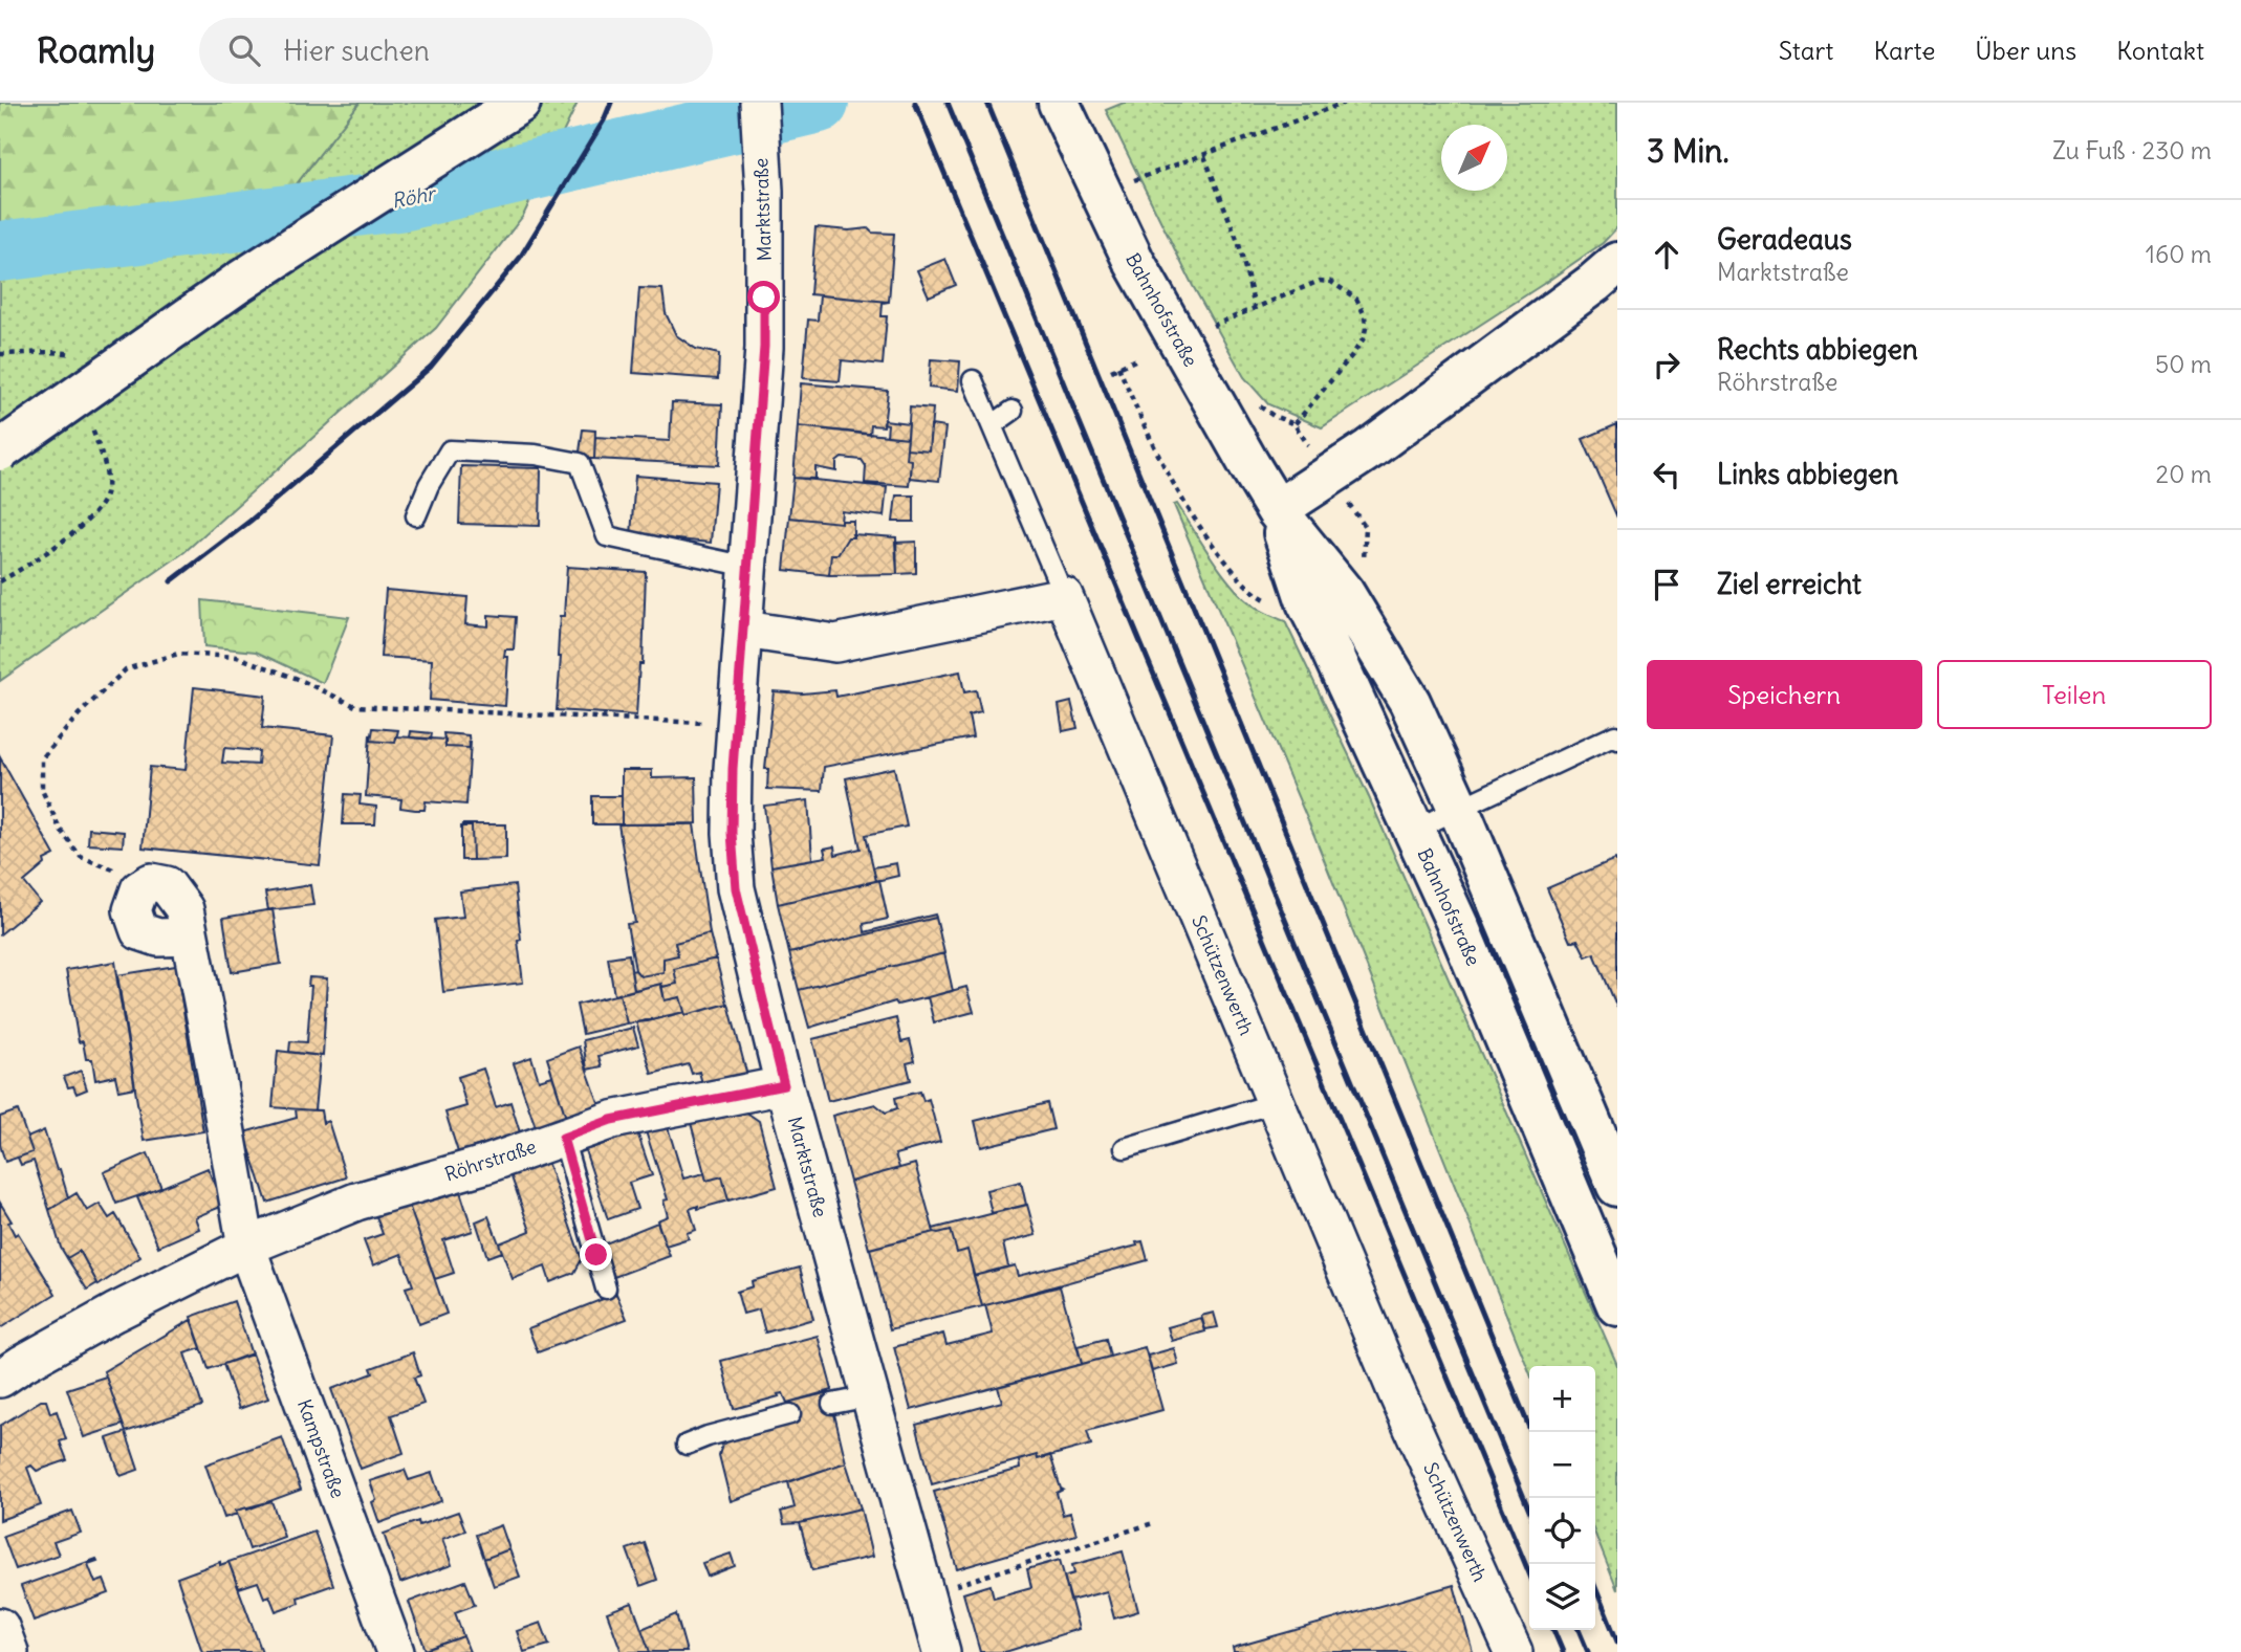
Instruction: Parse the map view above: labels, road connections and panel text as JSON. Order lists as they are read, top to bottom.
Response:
{
  "streets": {
    "street": [
      "Marktstraße",
      "Bahnhofstraße",
      "Schützenwerth",
      "Röhrstraße",
      "Kampstraße"
    ]
  },
  "crossings": [
    ["Marktstraße", "Röhrstraße"],
    ["Röhrstraße", "Kampstraße"]
  ],
  "water": ["Röhr"],
  "north": "top right",
  "page": {
    "header": "Roamly",
    "search": "Hier suchen",
    "nav": [
      "Start",
      "Karte",
      "Über uns",
      "Kontakt"
    ],
    "heading": ["3 Min.", "Zu Fuß · 230 m"],
    "list": [
      ["Geradeaus", "Marktstraße", "160 m"],
      ["Rechts abbiegen", "Röhrstraße", "50 m"],
      ["Links abbiegen", "20 m"],
      "Ziel erreicht"
    ],
    "buttons": ["Speichern", "Teilen"],
    "map_buttons": ["+", "−"]
  }
}
